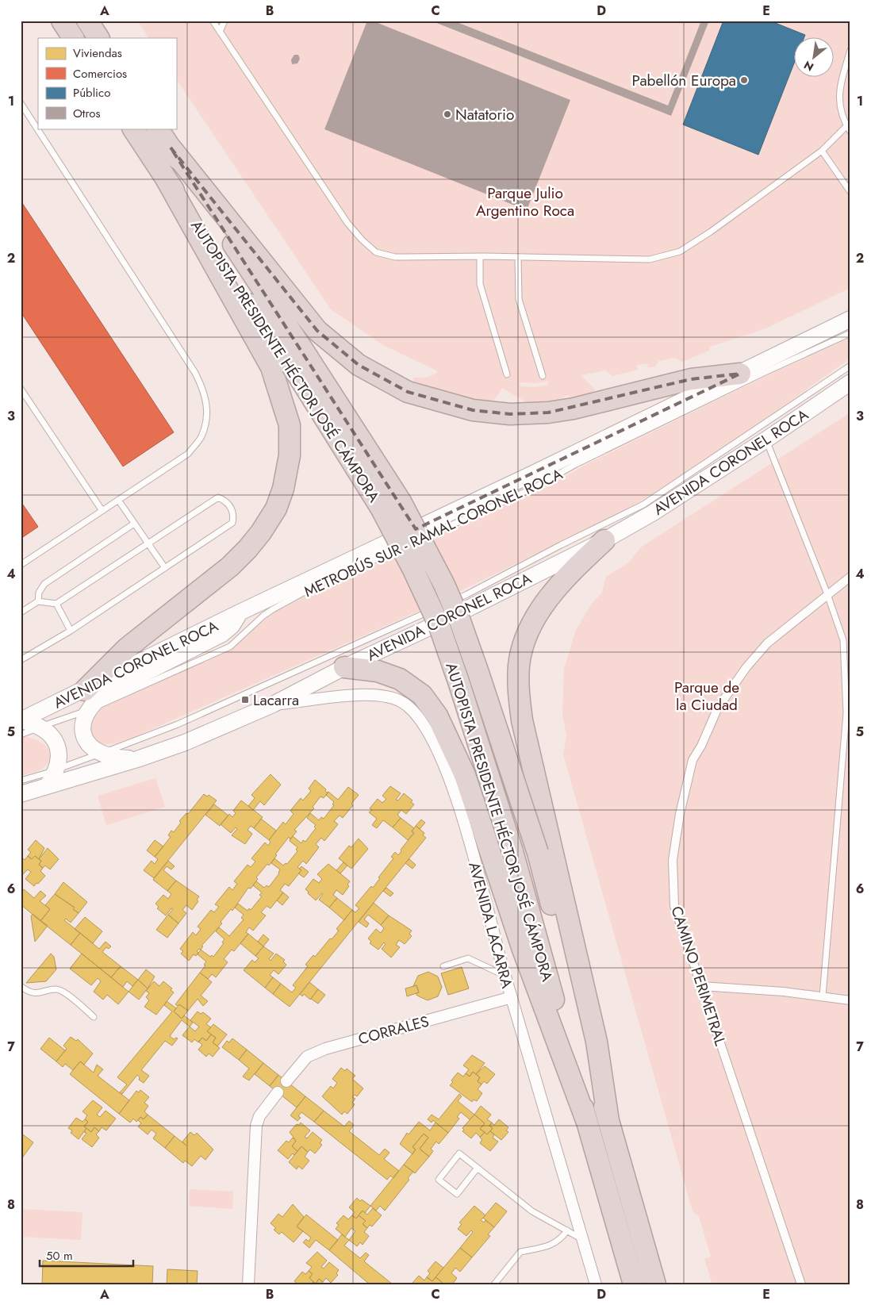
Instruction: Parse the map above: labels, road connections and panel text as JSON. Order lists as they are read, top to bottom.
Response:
{
  "streets": {
    "highway": ["AUTOPISTA PRESIDENTE HÉCTOR JOSÉ CÁMPORA"],
    "main road": ["AVENIDA CORONEL ROCA"],
    "street": ["AVENIDA LACARRA", "CAMINO PERIMETRAL", "CORRALES"],
    "lane": ["METROBÚS SUR - RAMAL CORONEL ROCA"]
  },
  "crossings": [
    ["AVENIDA CORONEL ROCA", "AVENIDA LACARRA"],
    ["AVENIDA LACARRA", "CORRALES"]
  ],
  "parks": ["Parque Julio Argentino Roca", "Parque de la Ciudad"],
  "places": {
    "other": ["Pabellón Europa", "Natatorio"],
    "transit": ["Lacarra"]
  },
  "legend": [
    "Viviendas",
    "Comercios",
    "Público",
    "Otros"
  ],
  "scale_bar": "50 m",
  "north": "bottom left",
  "grid": {
    "columns": [
      "A",
      "B",
      "C",
      "D",
      "E"
    ],
    "rows": [
      "1",
      "2",
      "3",
      "4",
      "5",
      "6",
      "7",
      "8"
    ]
  }
}
